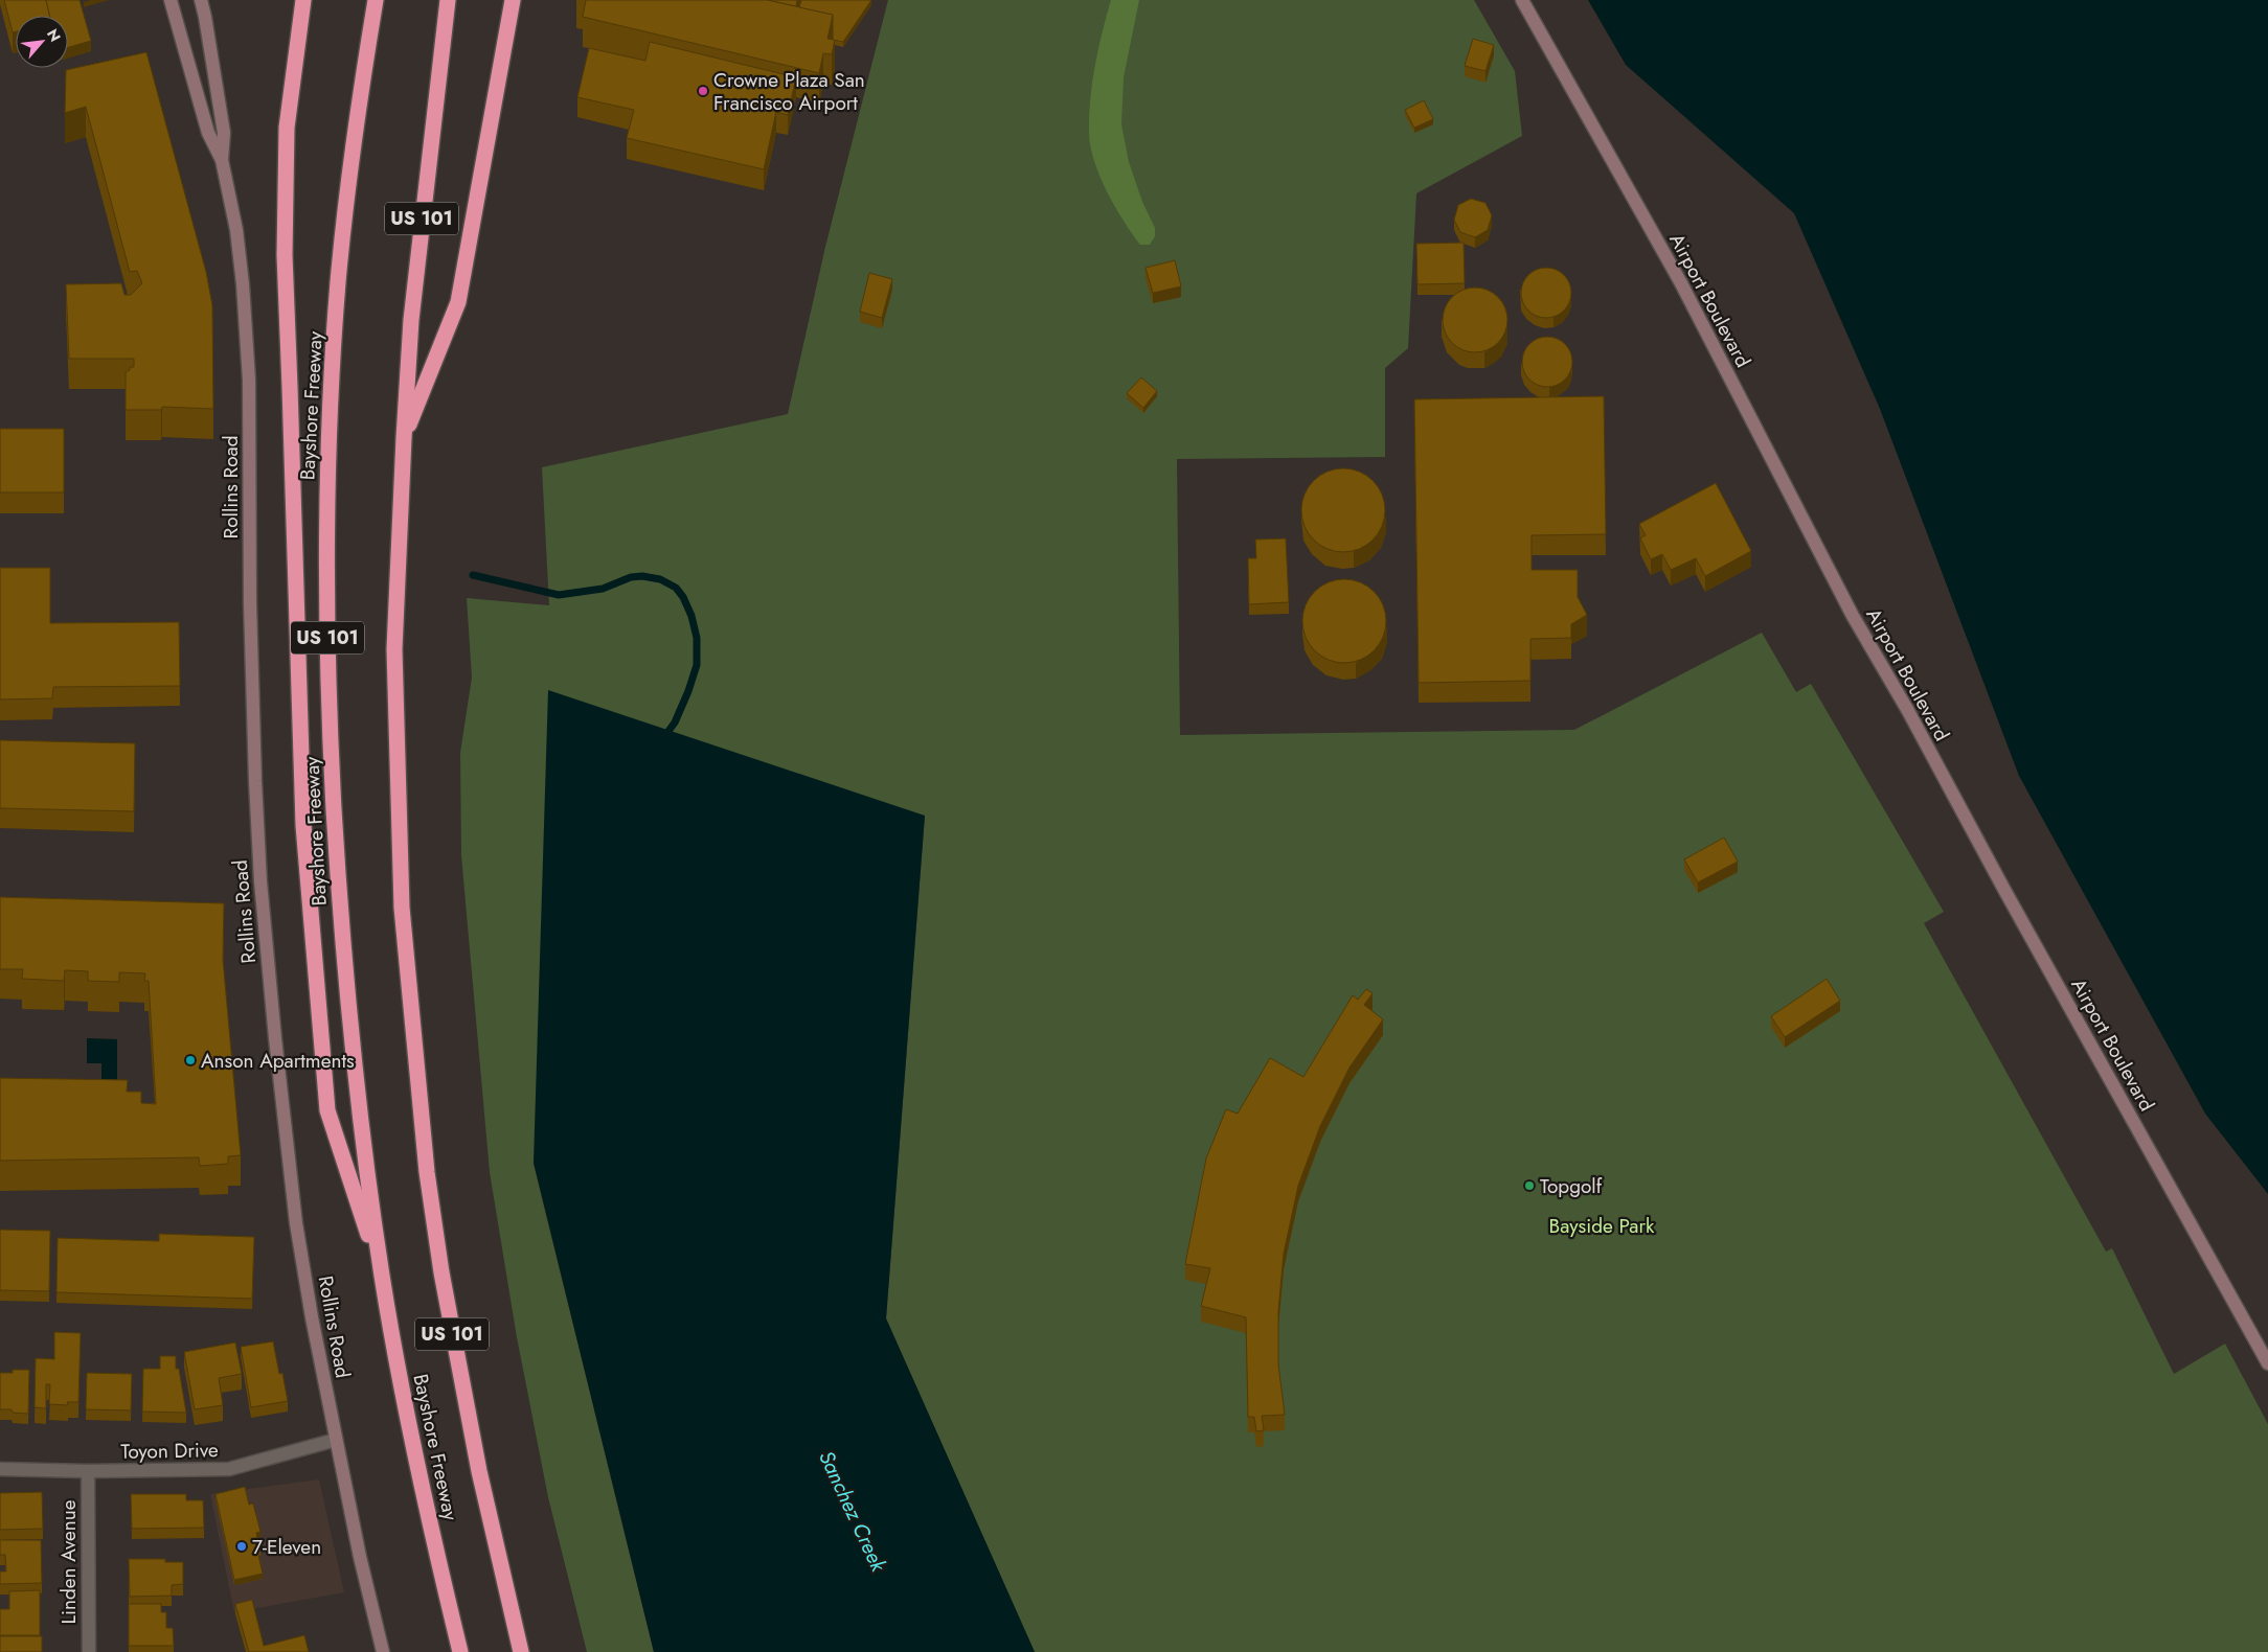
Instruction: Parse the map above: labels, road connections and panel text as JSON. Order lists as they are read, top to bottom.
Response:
{
  "streets": {
    "highway": ["US 101", "Bayshore Freeway"],
    "street": [
      "Airport Boulevard",
      "Rollins Road",
      "Toyon Drive",
      "Linden Avenue"
    ]
  },
  "crossings": [
    ["Rollins Road", "Toyon Drive"],
    ["Toyon Drive", "Linden Avenue"]
  ],
  "water": ["Sanchez Creek"],
  "parks": ["Bayside Park"],
  "places": [
    "Crowne Plaza San Francisco Airport",
    "Anson Apartments",
    "Topgolf",
    "7-Eleven"
  ],
  "north": "top right"
}
